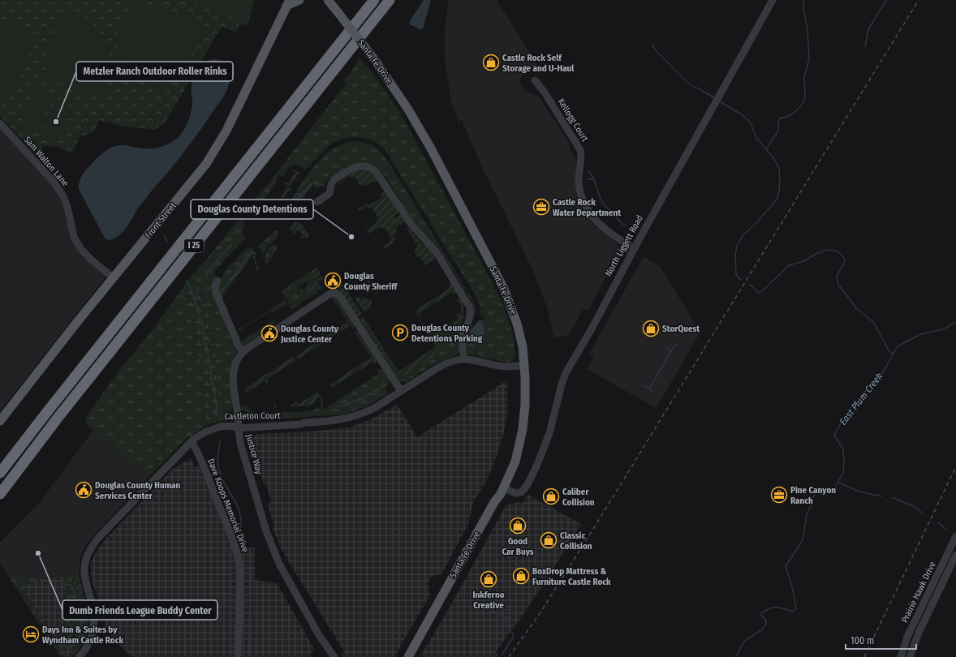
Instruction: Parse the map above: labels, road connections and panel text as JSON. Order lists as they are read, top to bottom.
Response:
{
  "streets": {
    "highway": ["I 25"],
    "main road": ["Santa Fe Drive", "Front Street"],
    "street": [
      "Kellogg Court",
      "Sam Walton Lane",
      "North Liggett Road",
      "Castleton Court",
      "Justice Way",
      "Dave Koops Memorial Drive",
      "Prairie Hawk Drive"
    ]
  },
  "crossings": [
    ["Santa Fe Drive", "North Liggett Road"],
    ["Santa Fe Drive", "Castleton Court"],
    ["Kellogg Court", "North Liggett Road"],
    ["Sam Walton Lane", "Front Street"],
    ["Castleton Court", "Justice Way"],
    ["Castleton Court", "Dave Koops Memorial Drive"]
  ],
  "water": ["East Plum Creek"],
  "places": {
    "shop": [
      "Castle Rock Self Storage and U-Haul",
      "StorQuest",
      "Caliber Collision",
      "Good Car Buys",
      "Classic Collision",
      "BoxDrop Mattress & Furniture Castle Rock",
      "Inkferno Creative"
    ],
    "other": ["Metzler Ranch Outdoor Roller Rinks", "Douglas County Detentions", "Dumb Friends League Buddy Center"],
    "office": ["Castle Rock Water Department", "Pine Canyon Ranch"],
    "public building": ["Douglas County Sheriff", "Douglas County Justice Center", "Douglas County Human Services Center"],
    "parking": ["Douglas County Detentions Parking"],
    "hotel": ["Days Inn & Suites by Wyndham Castle Rock"]
  },
  "scale_bar": "100 m"
}
